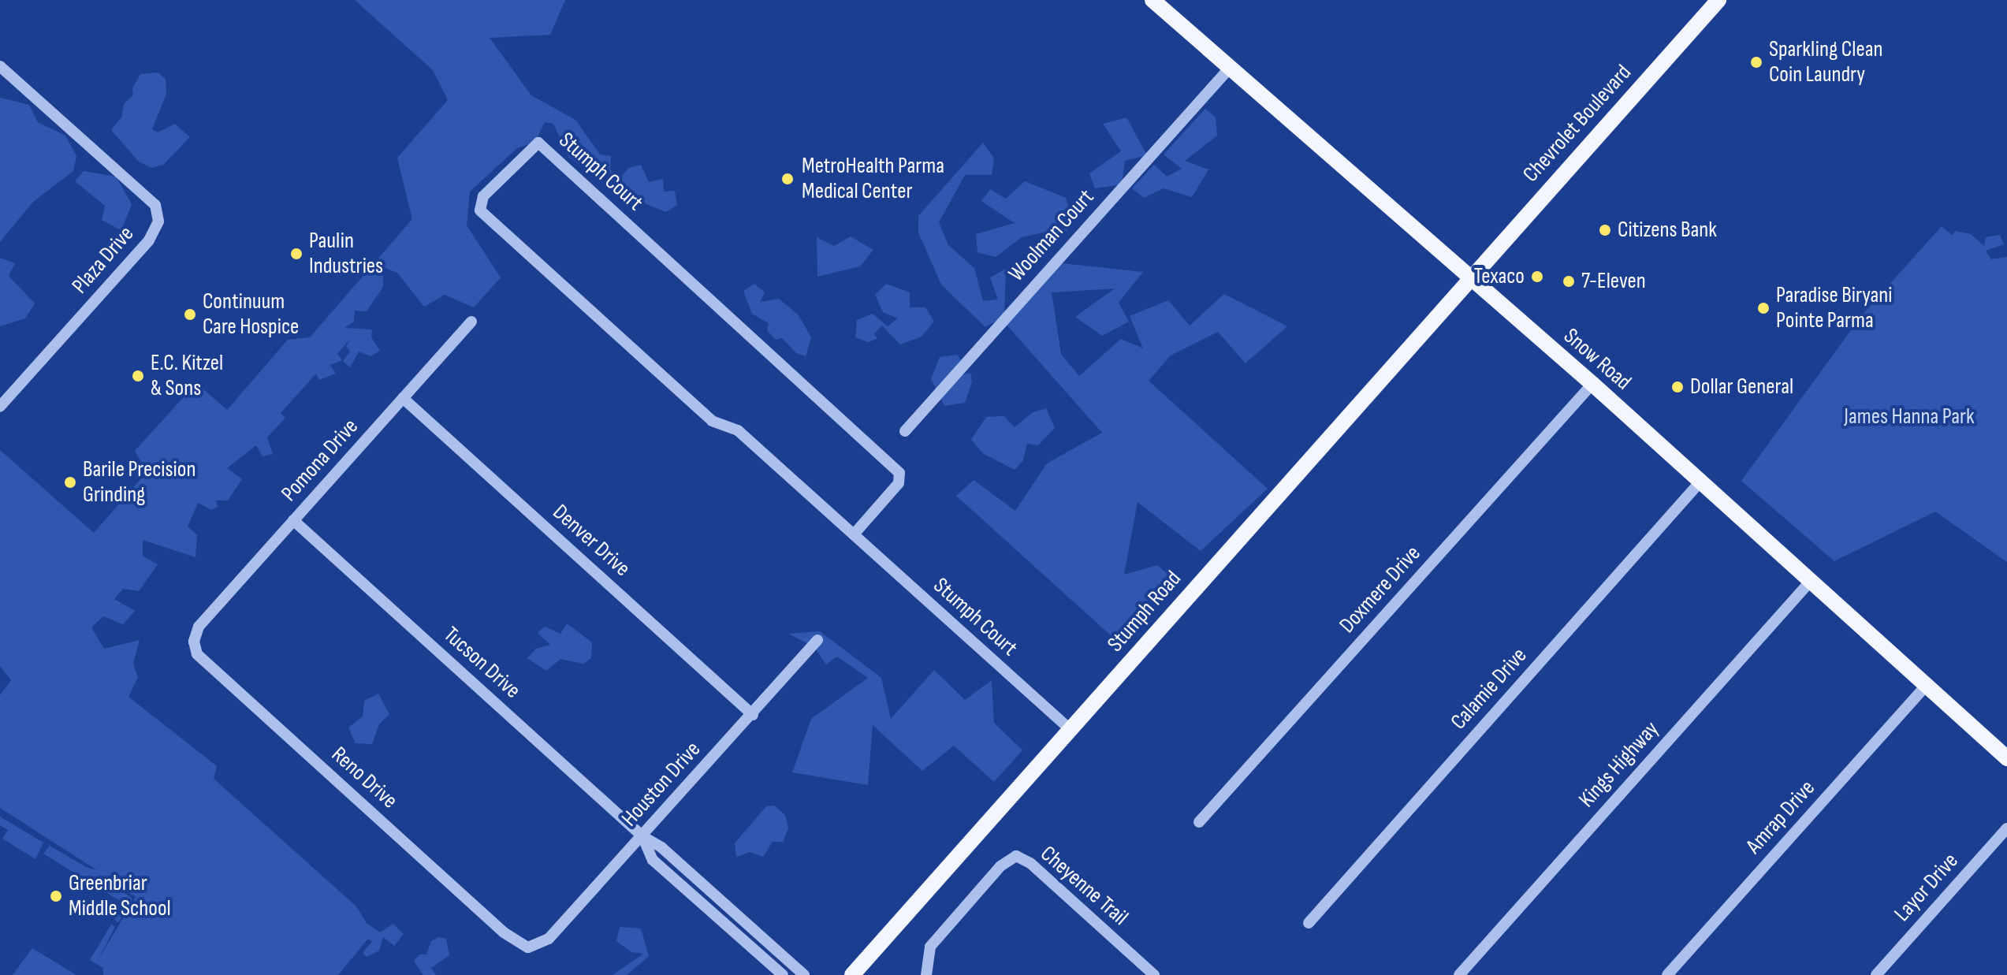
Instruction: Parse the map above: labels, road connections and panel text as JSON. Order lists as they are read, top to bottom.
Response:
{
  "streets": {
    "main road": ["Chevrolet Boulevard", "Snow Road", "Stumph Road"],
    "street": [
      "Stumph Court",
      "Woolman Court",
      "Plaza Drive",
      "Pomona Drive",
      "Denver Drive",
      "Doxmere Drive",
      "Tucson Drive",
      "Calamie Drive",
      "Kings Highway",
      "Reno Drive",
      "Houston Drive",
      "Amrap Drive",
      "Cheyenne Trail",
      "Layor Drive"
    ]
  },
  "crossings": [
    ["Chevrolet Boulevard", "Snow Road"],
    ["Chevrolet Boulevard", "Stumph Road"],
    ["Stumph Court", "Stumph Road"],
    ["Woolman Court", "Snow Road"],
    ["Snow Road", "Doxmere Drive"],
    ["Snow Road", "Stumph Road"],
    ["Snow Road", "Calamie Drive"],
    ["Snow Road", "Kings Highway"],
    ["Snow Road", "Amrap Drive"],
    ["Pomona Drive", "Denver Drive"],
    ["Pomona Drive", "Tucson Drive"],
    ["Pomona Drive", "Reno Drive"],
    ["Denver Drive", "Houston Drive"],
    ["Tucson Drive", "Houston Drive"],
    ["Reno Drive", "Houston Drive"]
  ],
  "parks": ["James Hanna Park"],
  "places": [
    "Sparkling Clean Coin Laundry",
    "MetroHealth Parma Medical Center",
    "Citizens Bank",
    "Paulin Industries",
    "Texaco",
    "7-Eleven",
    "Paradise Biryani Pointe Parma",
    "Continuum Care Hospice",
    "E.C. Kitzel & Sons",
    "Dollar General",
    "Barile Precision Grinding",
    "Greenbriar Middle School"
  ]
}
